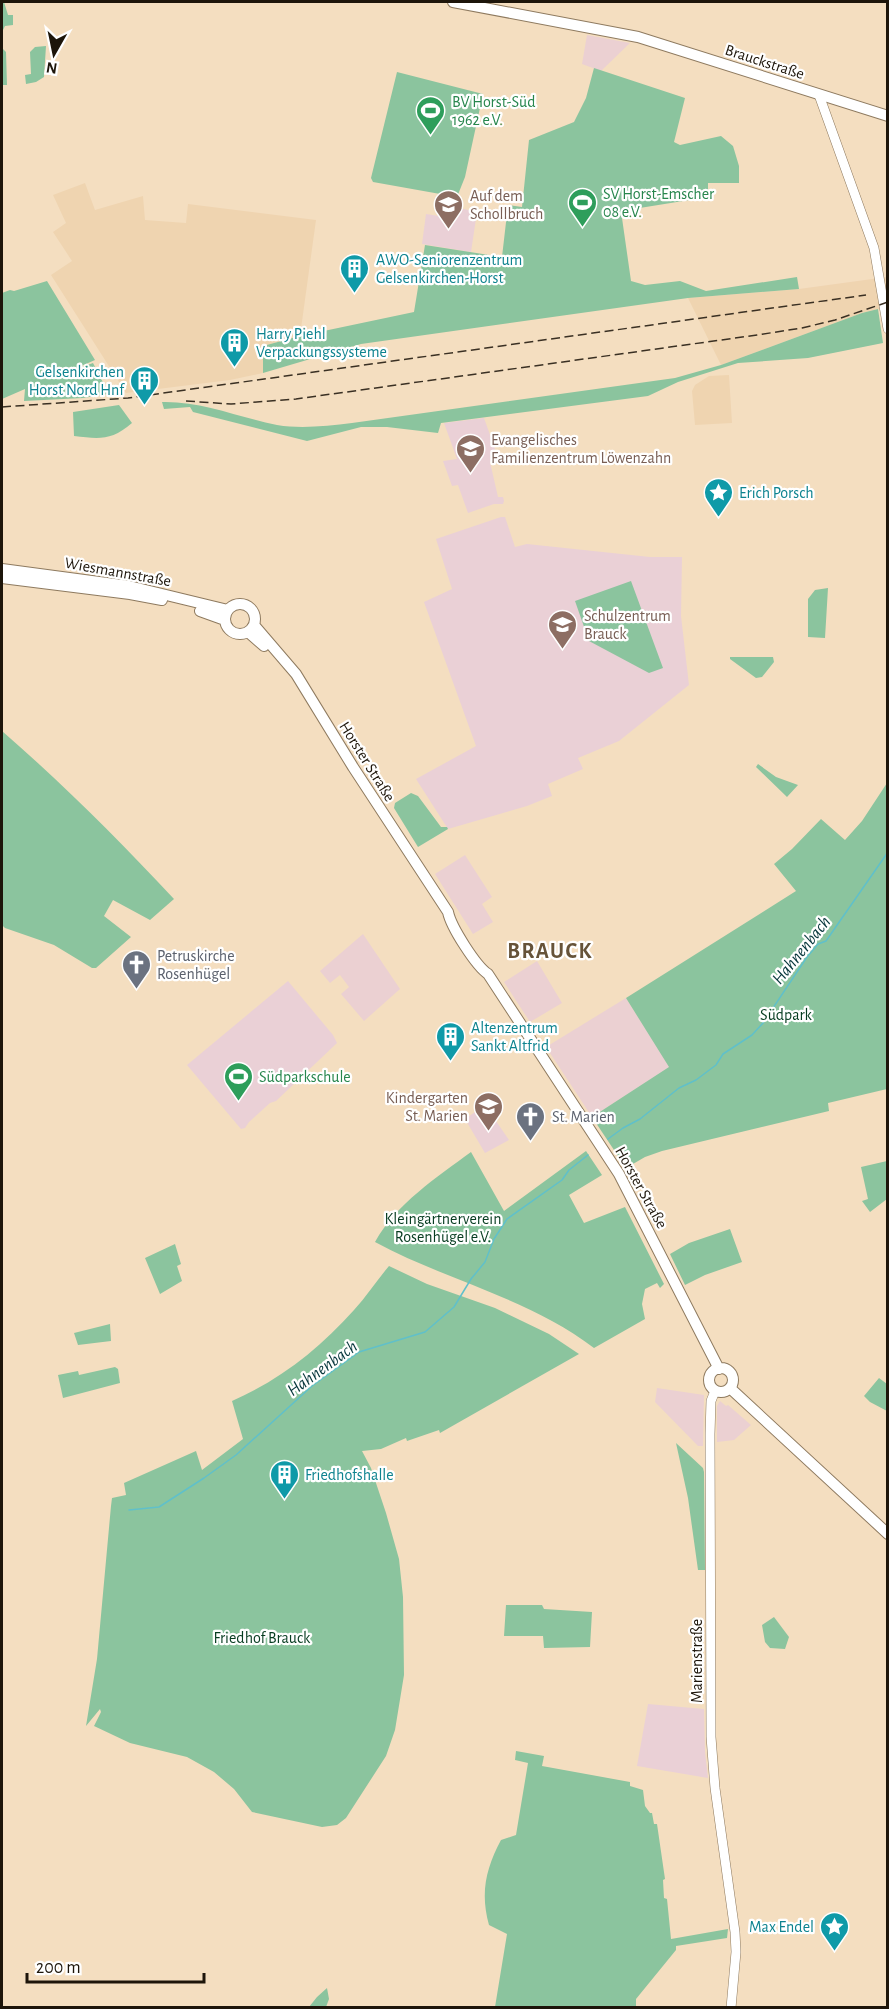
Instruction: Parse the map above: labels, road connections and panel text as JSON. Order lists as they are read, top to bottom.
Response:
{
  "streets": {
    "main road": ["Brauckstraße", "Wiesmannstraße", "Horster Straße"],
    "street": ["Marienstraße"]
  },
  "crossings": [
    ["Wiesmannstraße", "Horster Straße"],
    ["Horster Straße", "Marienstraße"]
  ],
  "districts": ["BRAUCK"],
  "water": ["Hahnenbach"],
  "parks": ["Südpark", "Kleingärtnerverein Rosenhügel e.V.", "Friedhof Brauck"],
  "places": {
    "sports": ["BV Horst-Süd 1962 e.V.", "SV Horst-Emscher 08 e.V.", "Südparkschule"],
    "school or university": [
      "Auf dem Schollbruch",
      "Evangelisches Familienzentrum Löwenzahn",
      "Schulzentrum Brauck",
      "Kindergarten St. Marien"
    ],
    "building": [
      "AWO-Seniorenzentrum Gelsenkirchen-Horst",
      "Harry Piehl Verpackungssysteme",
      "Gelsenkirchen Horst Nord Hnf",
      "Altenzentrum Sankt Altfrid",
      "Friedhofshalle"
    ],
    "place": ["Erich Porsch", "Max Endel"],
    "church": ["Petruskirche Rosenhügel", "St. Marien"]
  },
  "scale_bar": "200 m",
  "north": "bottom"
}
